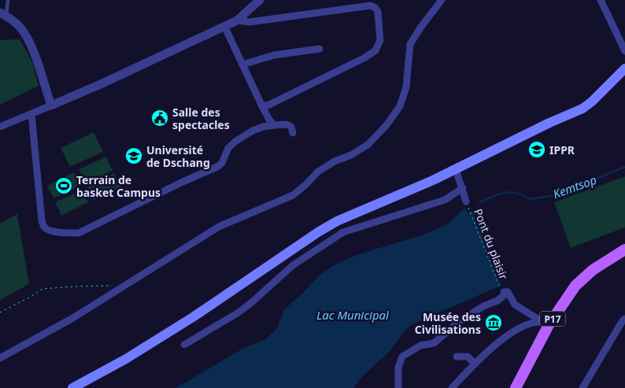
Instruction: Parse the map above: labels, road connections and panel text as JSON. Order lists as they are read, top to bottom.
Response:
{
  "streets": {
    "main road": ["P17"],
    "path": ["Pont du plaisir"]
  },
  "water": ["Kemtsop", "Lac Municipal"],
  "places": {
    "public building": ["Salle des spectacles"],
    "school or university": ["IPPR", "Université de Dschang"],
    "sports": ["Terrain de basket Campus"],
    "museum": ["Musée des Civilisations"]
  }
}
